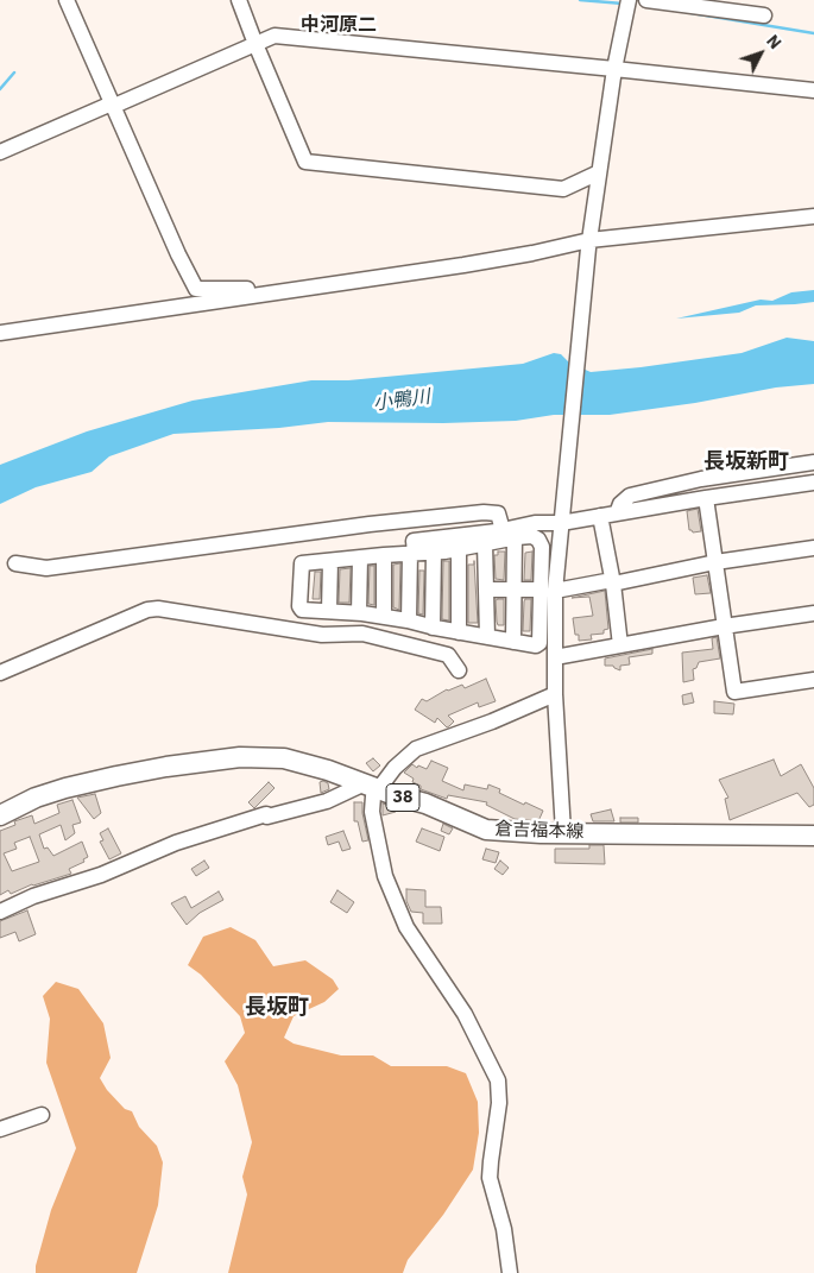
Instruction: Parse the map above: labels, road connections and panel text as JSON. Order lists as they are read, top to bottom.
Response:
{
  "streets": {
    "main road": ["38", "倉吉福本線"]
  },
  "districts": ["中河原二", "長坂新町", "長坂町"],
  "water": ["小鴨川"],
  "north": "top right"
}
